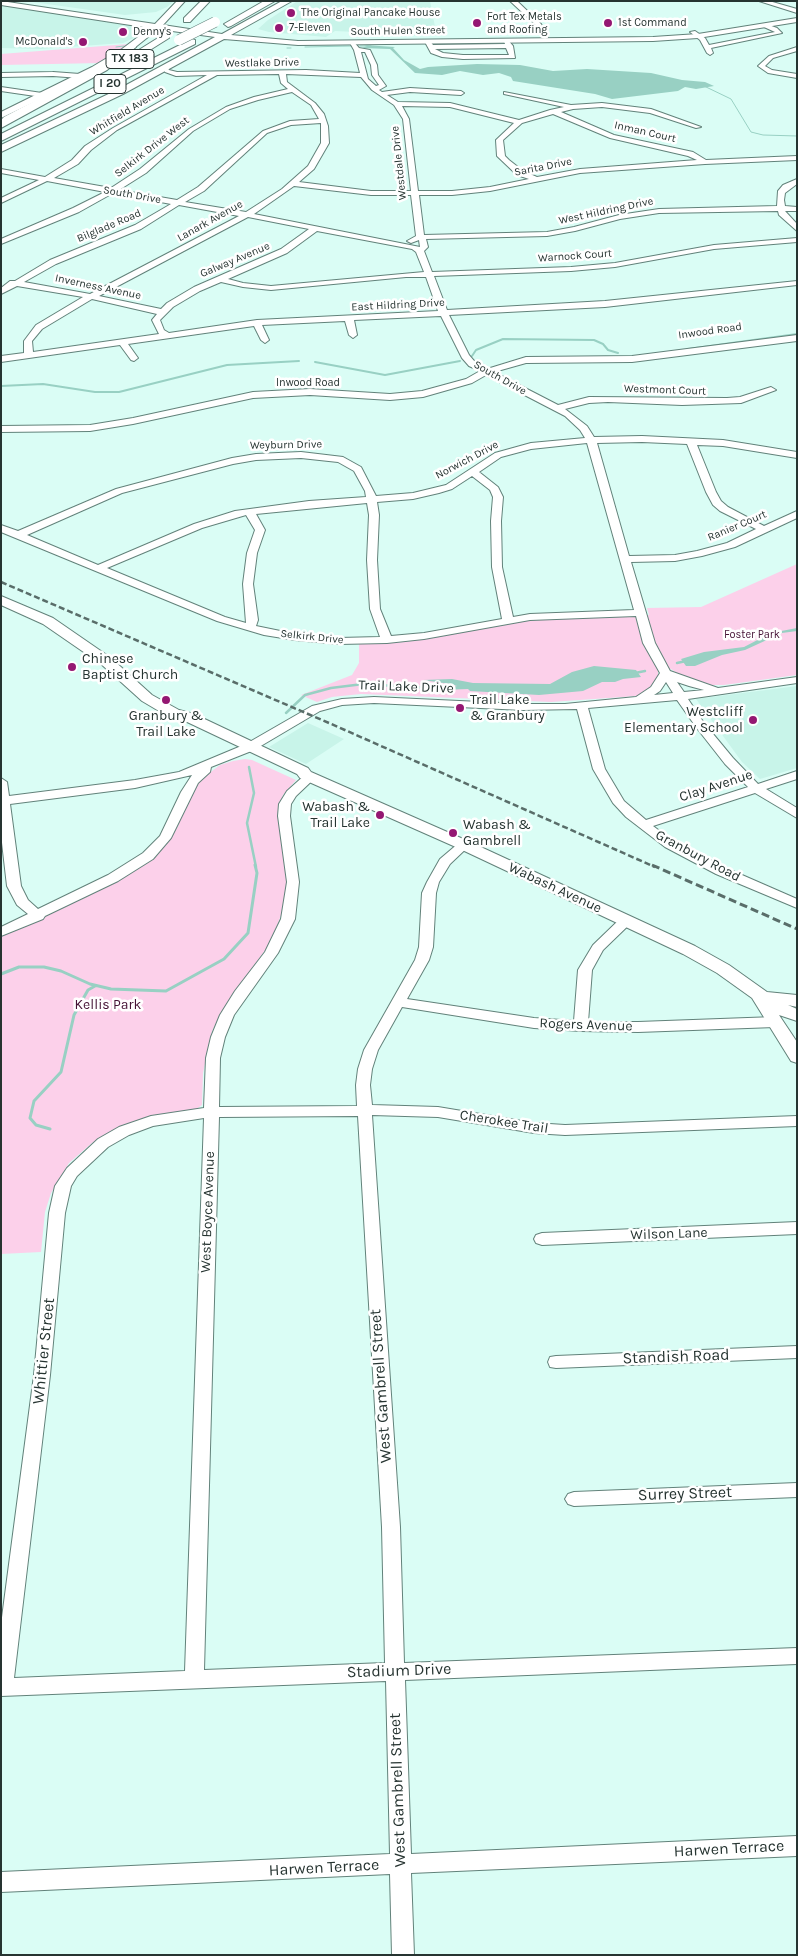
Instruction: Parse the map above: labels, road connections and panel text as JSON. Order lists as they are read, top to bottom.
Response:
{
  "streets": {
    "highway": ["TX 183", "I 20"],
    "main road": ["South Hulen Street", "Wabash Avenue"],
    "street": [
      "Westlake Drive",
      "Whitfield Avenue",
      "Inman Court",
      "Selkirk Drive West",
      "Westdale Drive",
      "Sarita Drive",
      "South Drive",
      "West Hildring Drive",
      "Lanark Avenue",
      "Bilglade Road",
      "Warnock Court",
      "Galway Avenue",
      "Inverness Avenue",
      "East Hildring Drive",
      "Inwood Road",
      "Westmont Court",
      "Weyburn Drive",
      "Norwich Drive",
      "Ranier Court",
      "Selkirk Drive",
      "Trail Lake Drive",
      "Clay Avenue",
      "Granbury Road",
      "Rogers Avenue",
      "Cherokee Trail",
      "West Boyce Avenue",
      "Wilson Lane",
      "Whittier Street",
      "Standish Road",
      "West Gambrell Street",
      "Surrey Street",
      "Stadium Drive",
      "Harwen Terrace"
    ]
  },
  "crossings": [
    ["TX 183", "I 20"],
    ["Westlake Drive", "Whitfield Avenue"],
    ["Whitfield Avenue", "South Drive"],
    ["Inman Court", "Sarita Drive"],
    ["Selkirk Drive West", "South Drive"],
    ["Westdale Drive", "Sarita Drive"],
    ["Westdale Drive", "South Drive"],
    ["Westdale Drive", "West Hildring Drive"],
    ["Sarita Drive", "Lanark Avenue"],
    ["South Drive", "Lanark Avenue"],
    ["South Drive", "Bilglade Road"],
    ["South Drive", "Warnock Court"],
    ["South Drive", "Galway Avenue"],
    ["South Drive", "East Hildring Drive"],
    ["South Drive", "Inwood Road"],
    ["South Drive", "Westmont Court"],
    ["South Drive", "Norwich Drive"],
    ["South Drive", "Ranier Court"],
    ["South Drive", "Selkirk Drive"],
    ["South Drive", "Trail Lake Drive"],
    ["South Drive", "Clay Avenue"],
    ["Lanark Avenue", "Bilglade Road"],
    ["Lanark Avenue", "Inverness Avenue"],
    ["Lanark Avenue", "East Hildring Drive"],
    ["Bilglade Road", "Inverness Avenue"],
    ["Warnock Court", "Galway Avenue"],
    ["Galway Avenue", "Inverness Avenue"],
    ["Weyburn Drive", "Norwich Drive"],
    ["Weyburn Drive", "Selkirk Drive"],
    ["Norwich Drive", "Selkirk Drive"],
    ["Trail Lake Drive", "Granbury Road"],
    ["Trail Lake Drive", "Wabash Avenue"],
    ["Clay Avenue", "Granbury Road"],
    ["Wabash Avenue", "West Boyce Avenue"],
    ["Wabash Avenue", "West Gambrell Street"],
    ["Rogers Avenue", "West Gambrell Street"],
    ["Cherokee Trail", "West Boyce Avenue"],
    ["Cherokee Trail", "Whittier Street"],
    ["Cherokee Trail", "West Gambrell Street"],
    ["West Boyce Avenue", "Whittier Street"],
    ["West Boyce Avenue", "Stadium Drive"],
    ["Whittier Street", "Stadium Drive"],
    ["West Gambrell Street", "Stadium Drive"],
    ["West Gambrell Street", "Harwen Terrace"]
  ],
  "parks": ["Foster Park", "Kellis Park"],
  "places": [
    "The Original Pancake House",
    "Fort Tex Metals and Roofing",
    "1st Command",
    "7-Eleven",
    "Denny's",
    "McDonald's",
    "Chinese Baptist Church",
    "Granbury & Trail Lake",
    "Trail Lake & Granbury",
    "Westcliff Elementary School",
    "Wabash & Trail Lake",
    "Wabash & Gambrell"
  ]
}
